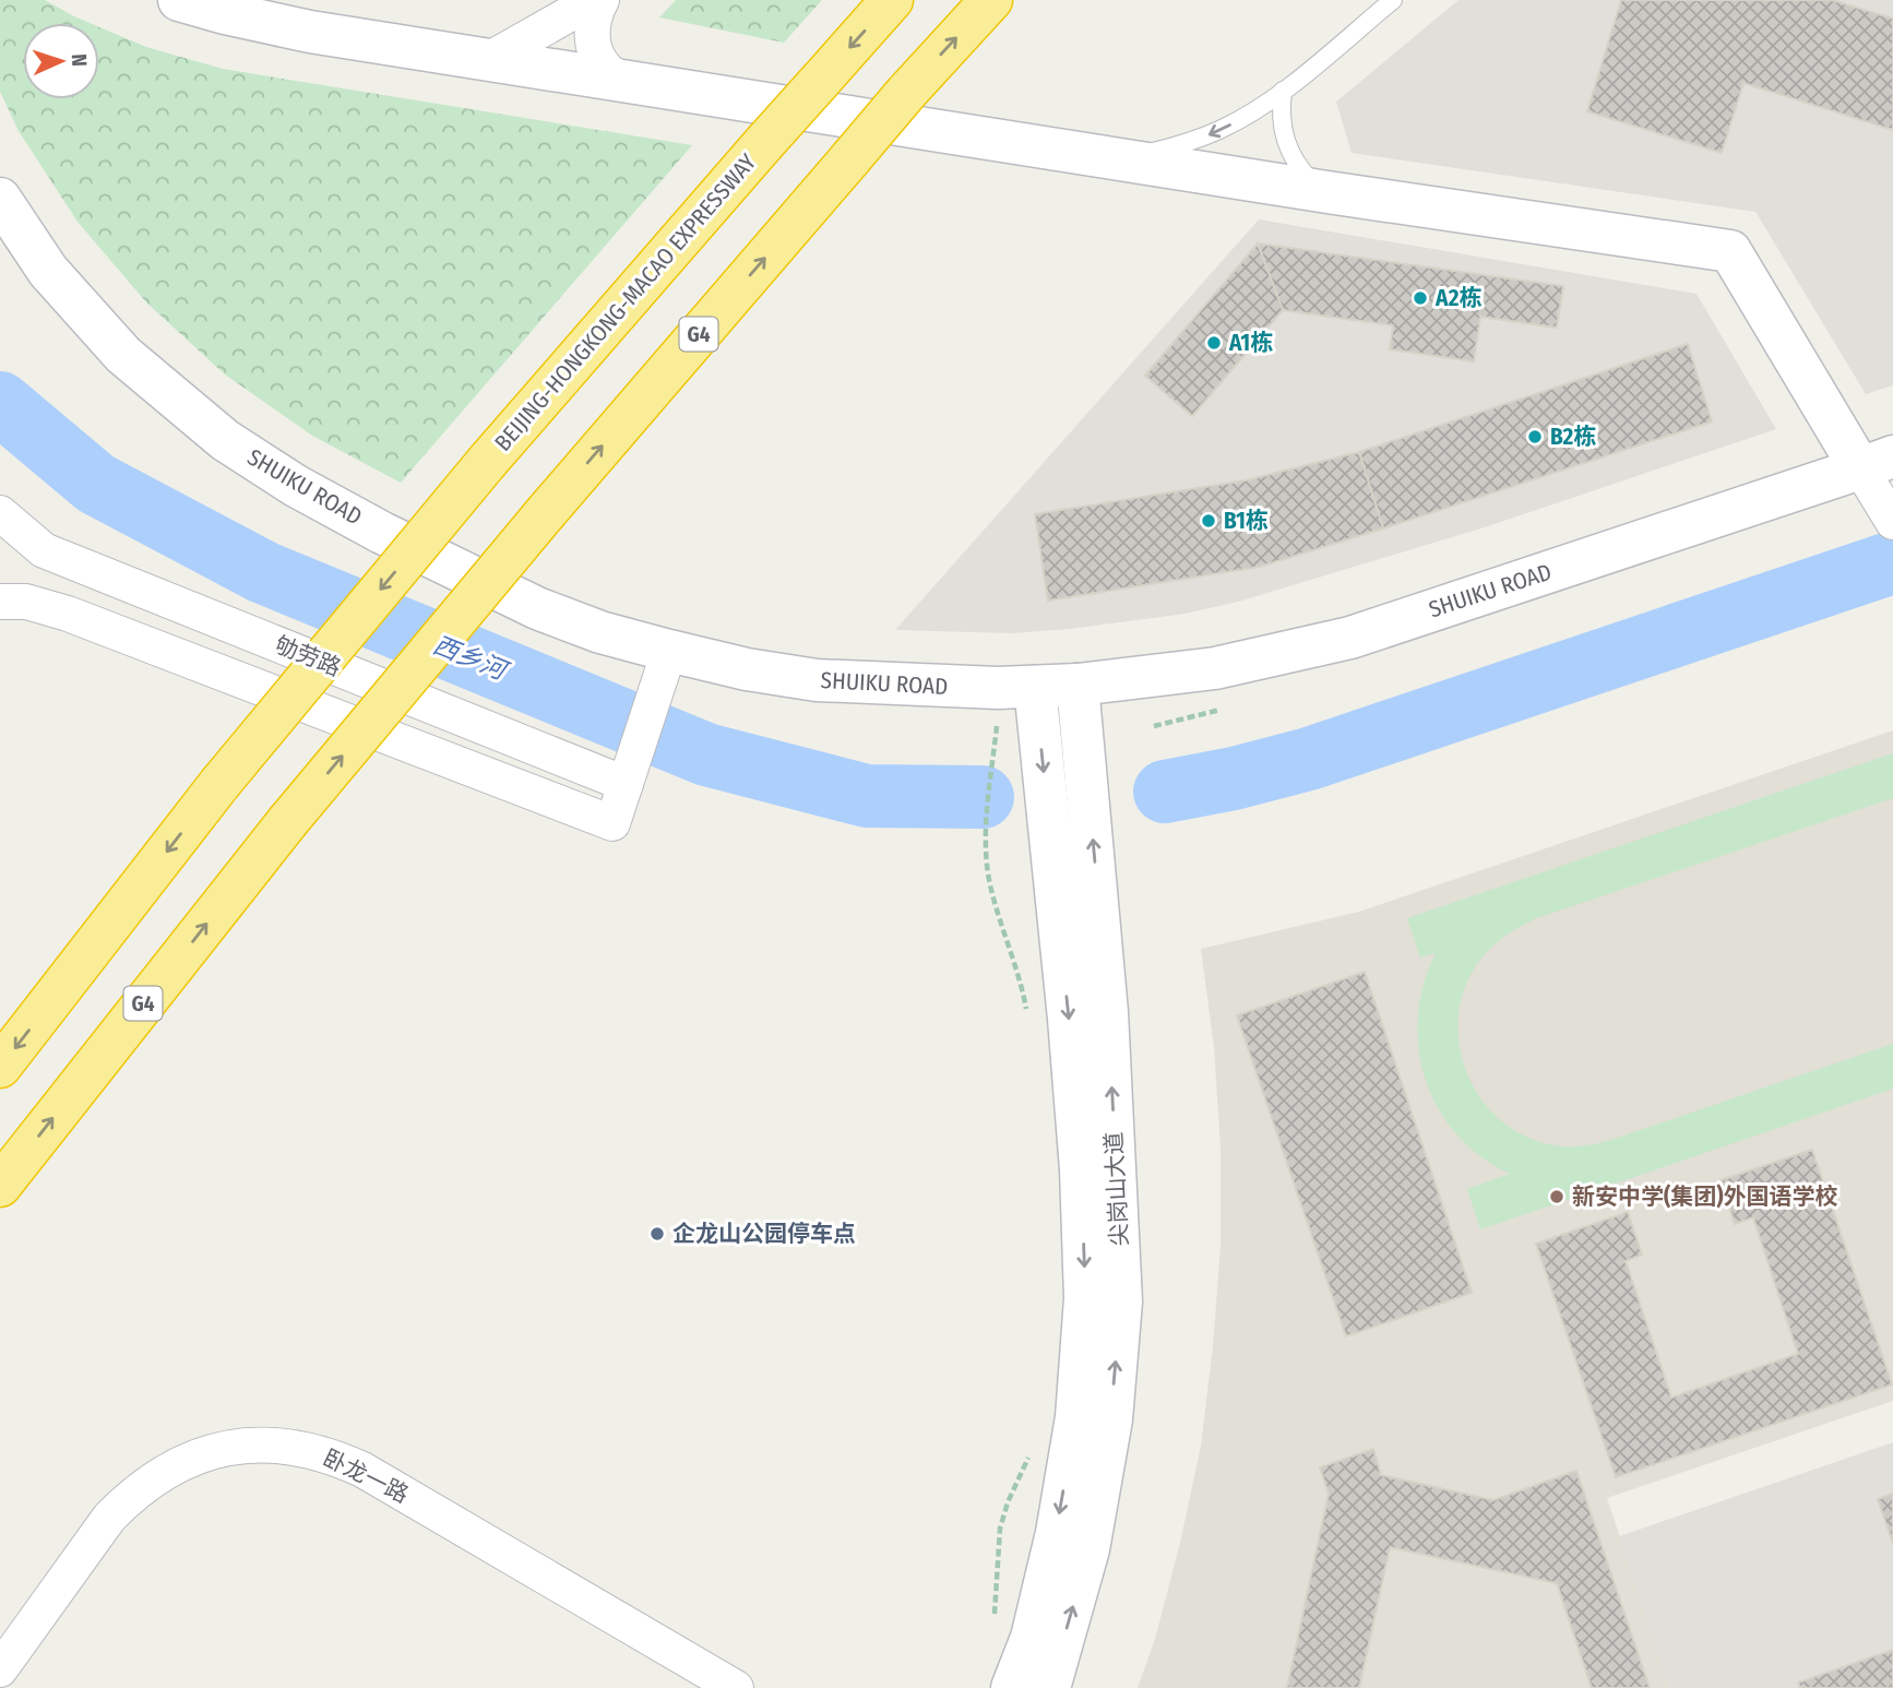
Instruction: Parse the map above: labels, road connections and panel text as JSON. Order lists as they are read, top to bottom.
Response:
{
  "streets": {
    "highway": ["BEIJING-HONGKONG-MACAO EXPRESSWAY", "G4"],
    "main road": ["SHUIKU ROAD", "尖岗山大道"],
    "street": ["劬劳路", "卧龙一路"]
  },
  "crossings": [
    ["SHUIKU ROAD", "尖岗山大道"]
  ],
  "water": ["西乡河"],
  "places": [
    "A2栋",
    "A1栋",
    "B2栋",
    "B1栋",
    "新安中学(集团)外国语学校",
    "企龙山公园停车点"
  ],
  "north": "right"
}
